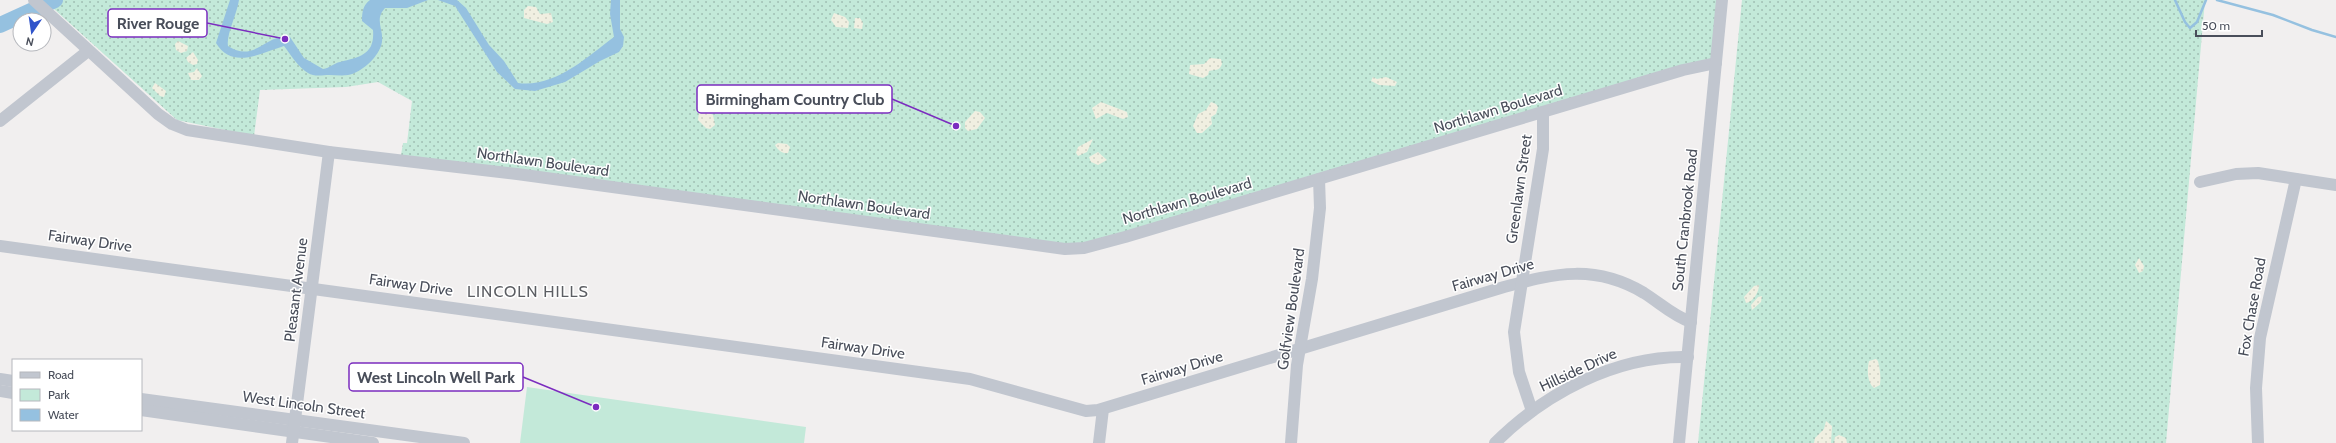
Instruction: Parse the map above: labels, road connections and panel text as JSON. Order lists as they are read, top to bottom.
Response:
{
  "streets": {
    "street": [
      "Northlawn Boulevard",
      "Greenlawn Street",
      "South Cranbrook Road",
      "Fairway Drive",
      "Pleasant Avenue",
      "Fox Chase Road",
      "Golfview Boulevard",
      "Hillside Drive",
      "West Lincoln Street"
    ]
  },
  "crossings": [
    ["Northlawn Boulevard", "Greenlawn Street"],
    ["Northlawn Boulevard", "South Cranbrook Road"],
    ["Northlawn Boulevard", "Pleasant Avenue"],
    ["Northlawn Boulevard", "Golfview Boulevard"],
    ["Greenlawn Street", "Fairway Drive"],
    ["Greenlawn Street", "Hillside Drive"],
    ["South Cranbrook Road", "Fairway Drive"],
    ["South Cranbrook Road", "Hillside Drive"],
    ["Fairway Drive", "Pleasant Avenue"],
    ["Fairway Drive", "Golfview Boulevard"],
    ["Pleasant Avenue", "West Lincoln Street"]
  ],
  "districts": ["LINCOLN HILLS"],
  "places": ["River Rouge", "Birmingham Country Club", "West Lincoln Well Park"],
  "legend": ["Road", "Park", "Water"],
  "scale_bar": "50 m",
  "north": "bottom"
}
